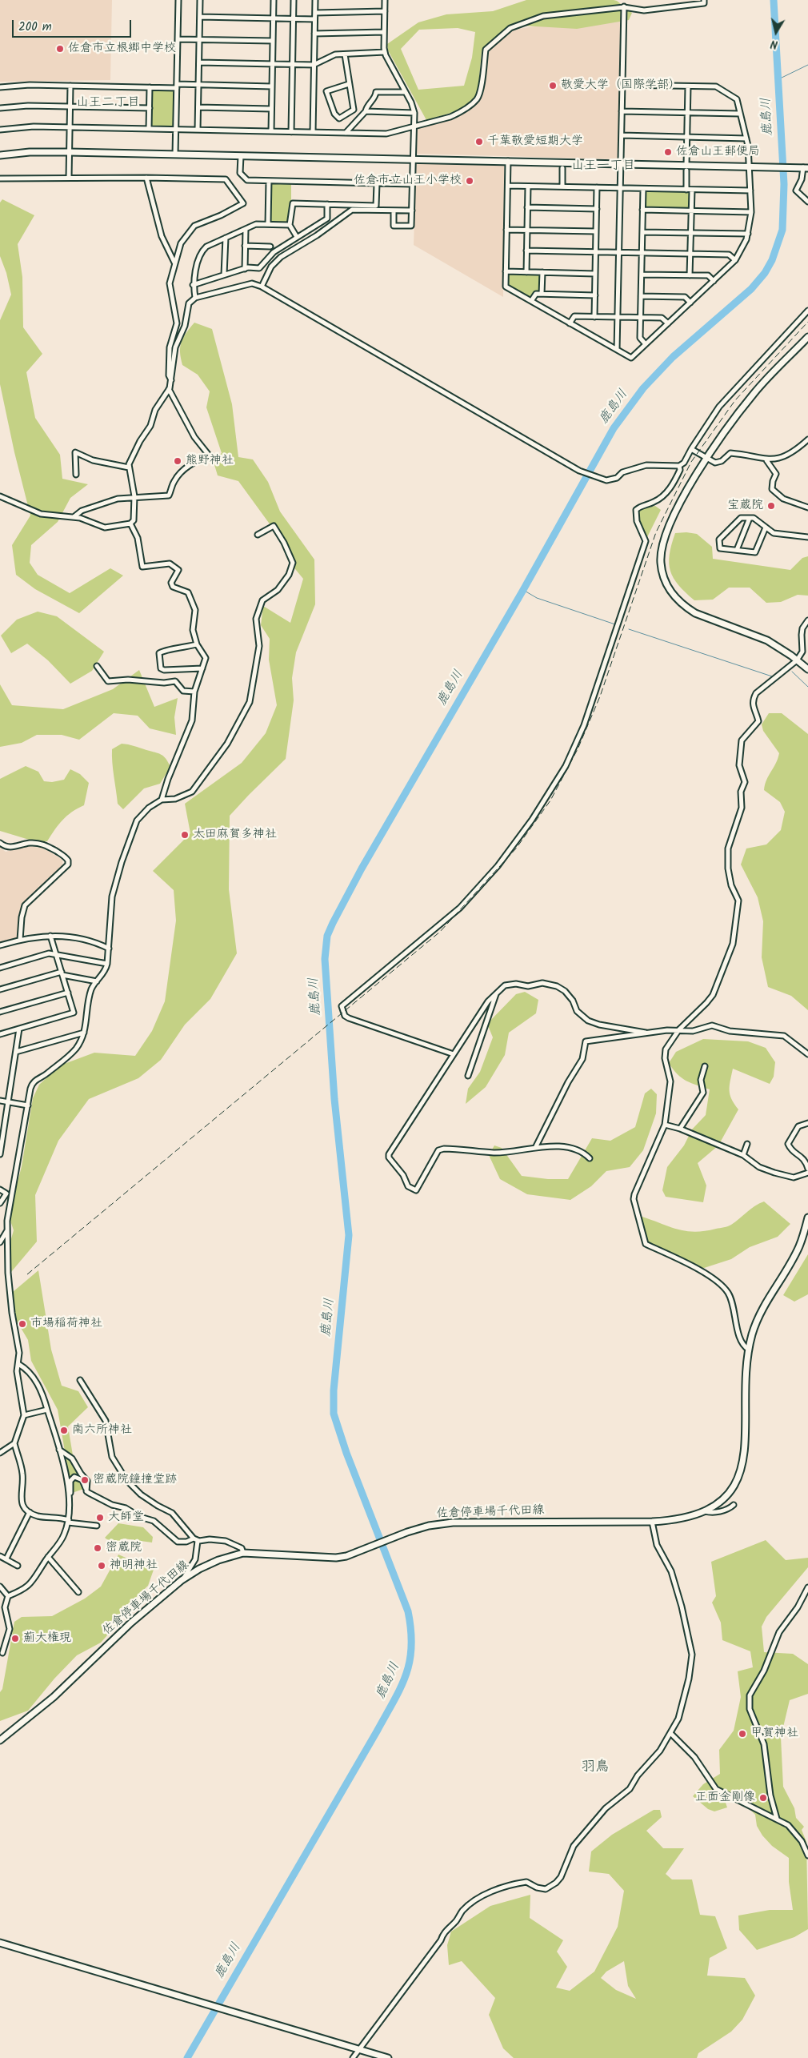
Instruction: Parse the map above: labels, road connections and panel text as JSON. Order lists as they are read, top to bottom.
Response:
{
  "streets": {
    "street": ["佐倉停車場千代田線"]
  },
  "districts": ["山王二丁目", "山王一丁目", "羽鳥"],
  "water": ["鹿島川"],
  "places": [
    "佐倉市立根郷中学校",
    "敬愛大学（国際学部）",
    "千葉敬愛短期大学",
    "佐倉山王郵便局",
    "佐倉市立山王小学校",
    "熊野神社",
    "宝蔵院",
    "太田麻賀多神社",
    "市場稲荷神社",
    "南六所神社",
    "密蔵院鐘撞堂跡",
    "大師堂",
    "密蔵院",
    "神明神社",
    "薊大権現",
    "甲賀神社",
    "正面金剛像"
  ],
  "scale_bar": "200 m",
  "north": "bottom"
}
